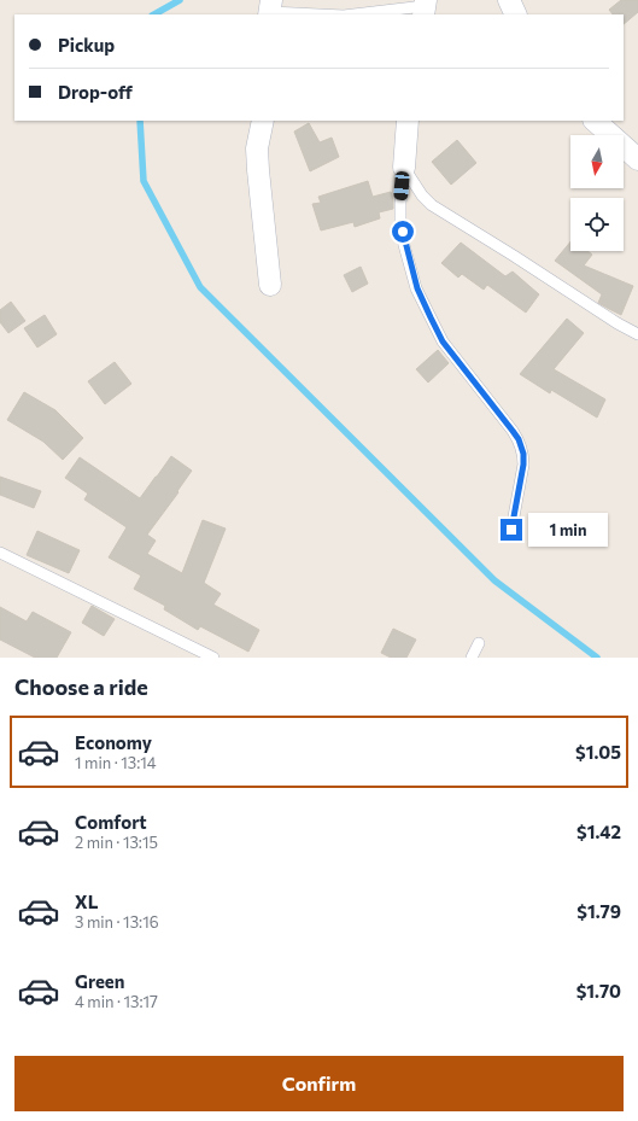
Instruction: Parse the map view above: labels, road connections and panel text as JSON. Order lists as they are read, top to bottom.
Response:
{
  "north": "bottom",
  "page": {
    "banner": ["Pickup", "Drop-off"],
    "bubble": "1 min",
    "heading": "Choose a ride",
    "list": [
      {
        "name": "Economy",
        "note": "1 min · 13:14",
        "value": "$1.05"
      },
      {
        "name": "Comfort",
        "note": "2 min · 13:15",
        "value": "$1.42"
      },
      {
        "name": "XL",
        "note": "3 min · 13:16",
        "value": "$1.79"
      },
      {
        "name": "Green",
        "note": "4 min · 13:17",
        "value": "$1.70"
      }
    ],
    "buttons": "Confirm"
  }
}
